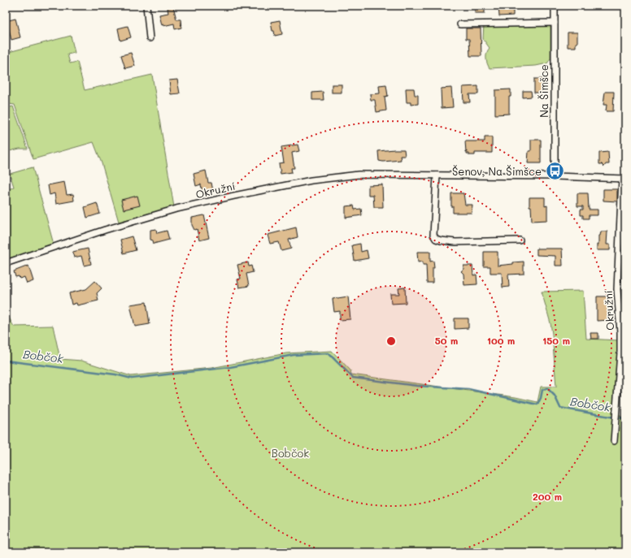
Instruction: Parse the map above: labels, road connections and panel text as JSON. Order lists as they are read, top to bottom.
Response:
{
  "streets": {
    "street": ["Na Šimšce", "Okružní"]
  },
  "crossings": [
    ["Na Šimšce", "Okružní"]
  ],
  "water": ["Bobčok"],
  "parks": ["Bobčok"],
  "places": {
    "bus stop": ["Šenov, Na Šimšce"]
  },
  "rings": [
    "50 m",
    "100 m",
    "150 m",
    "200 m"
  ]
}
